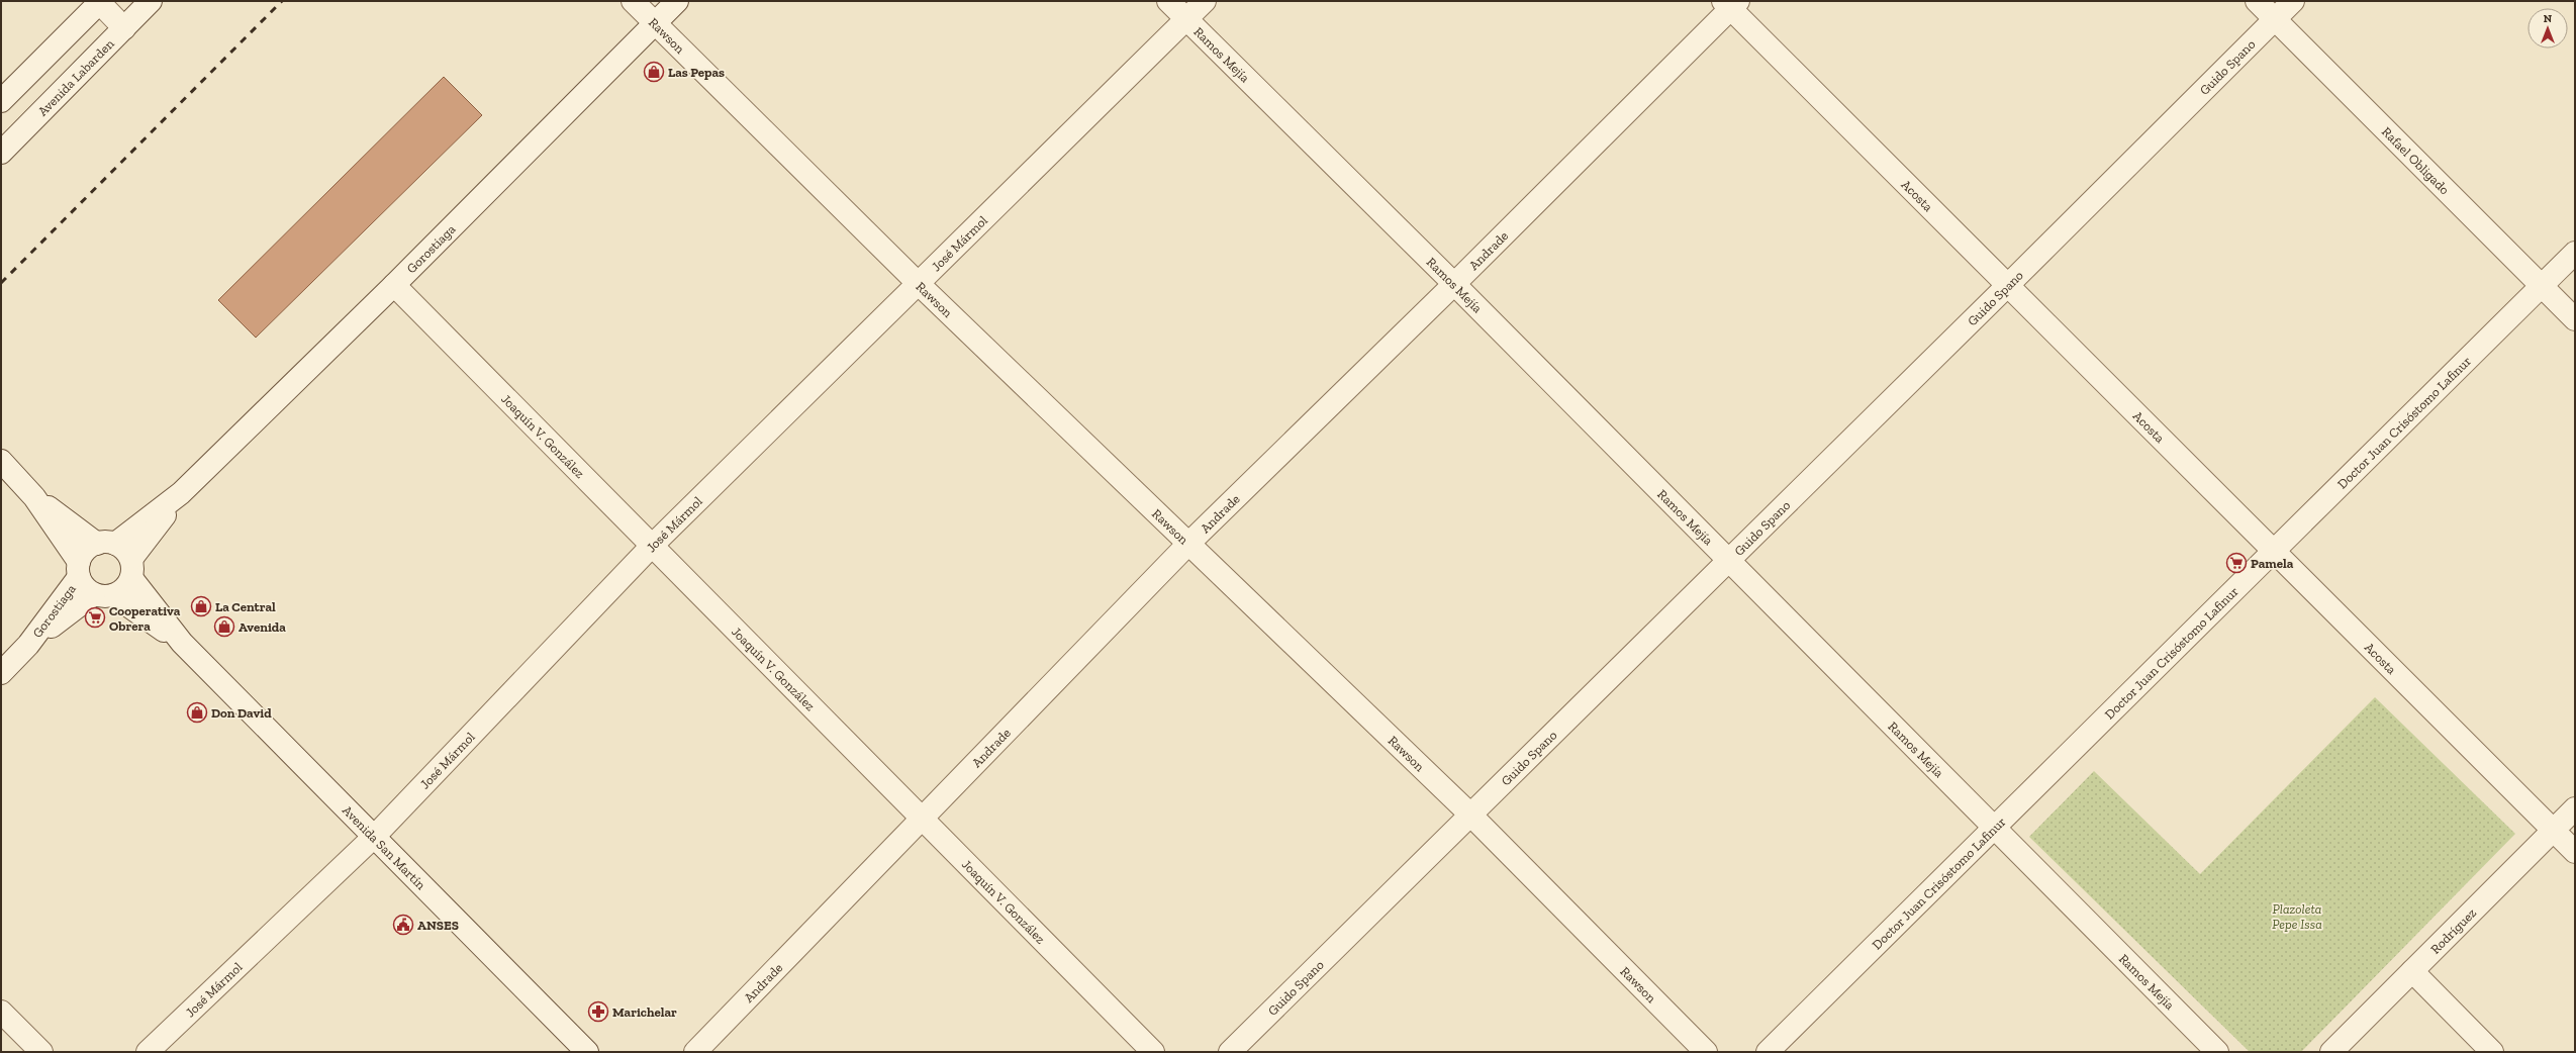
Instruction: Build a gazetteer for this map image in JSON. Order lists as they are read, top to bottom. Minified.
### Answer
{"streets":{"street":["Rawson","Ramos Mejía","Guido Spano","Avenida Labarden","Rafael Obligado","Acosta","José Mármol","Gorostiaga","Andrade","Doctor Juan Crisóstomo Lafinur","Joaquín V. González","Avenida San Martín","Rodríguez"]},"crossings":[["Rawson","Guido Spano"],["Rawson","José Mármol"],["Rawson","Gorostiaga"],["Rawson","Andrade"],["Ramos Mejía","Guido Spano"],["Ramos Mejía","José Mármol"],["Ramos Mejía","Andrade"],["Ramos Mejía","Doctor Juan Crisóstomo Lafinur"],["Guido Spano","Rafael Obligado"],["Guido Spano","Acosta"],["Rafael Obligado","Doctor Juan Crisóstomo Lafinur"],["Acosta","Andrade"],["Acosta","Doctor Juan Crisóstomo Lafinur"],["Acosta","Rodríguez"],["José Mármol","Joaquín V. González"],["José Mármol","Avenida San Martín"],["Gorostiaga","Joaquín V. González"],["Gorostiaga","Avenida San Martín"],["Andrade","Joaquín V. González"]],"parks":["Plazoleta Pepe Issa"],"places":{"shop":["Las Pepas","La Central","Avenida","Don David"],"supermarket":["Pamela","Cooperativa Obrera"],"public building":["ANSES"],"pharmacy":["Marichelar"]},"north":"top"}
